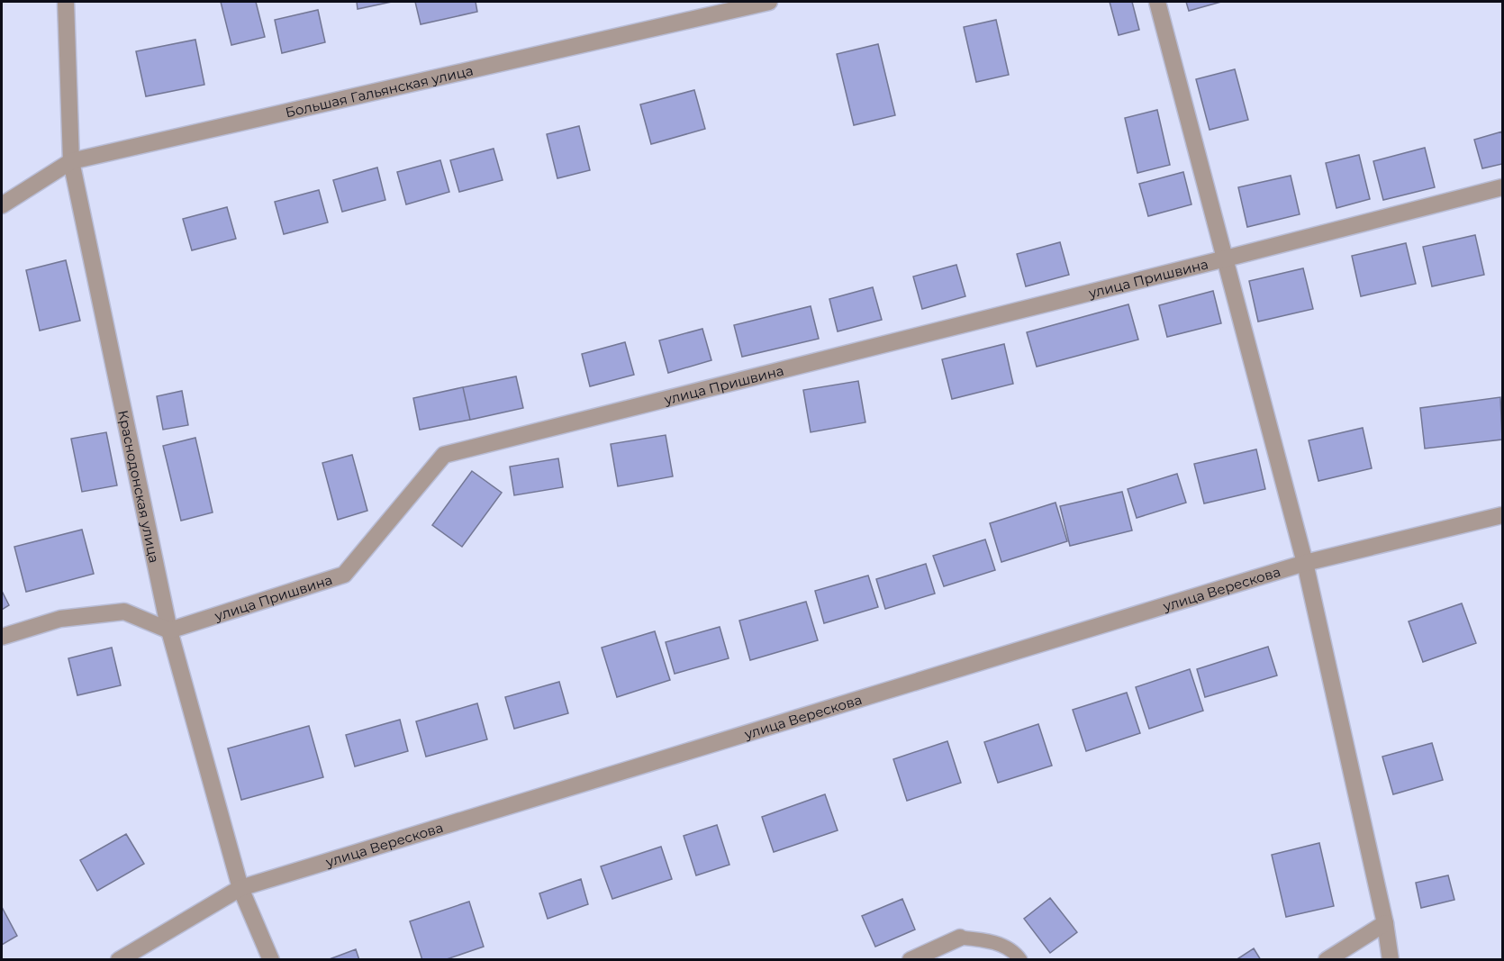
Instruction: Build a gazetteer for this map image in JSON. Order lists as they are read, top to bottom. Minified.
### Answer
{"streets":{"street":["Большая Гальянская улица","улица Пришвина","Краснодонская улица","улица Верескова"]},"crossings":[["Большая Гальянская улица","Краснодонская улица"],["улица Пришвина","Краснодонская улица"],["Краснодонская улица","улица Верескова"]]}
